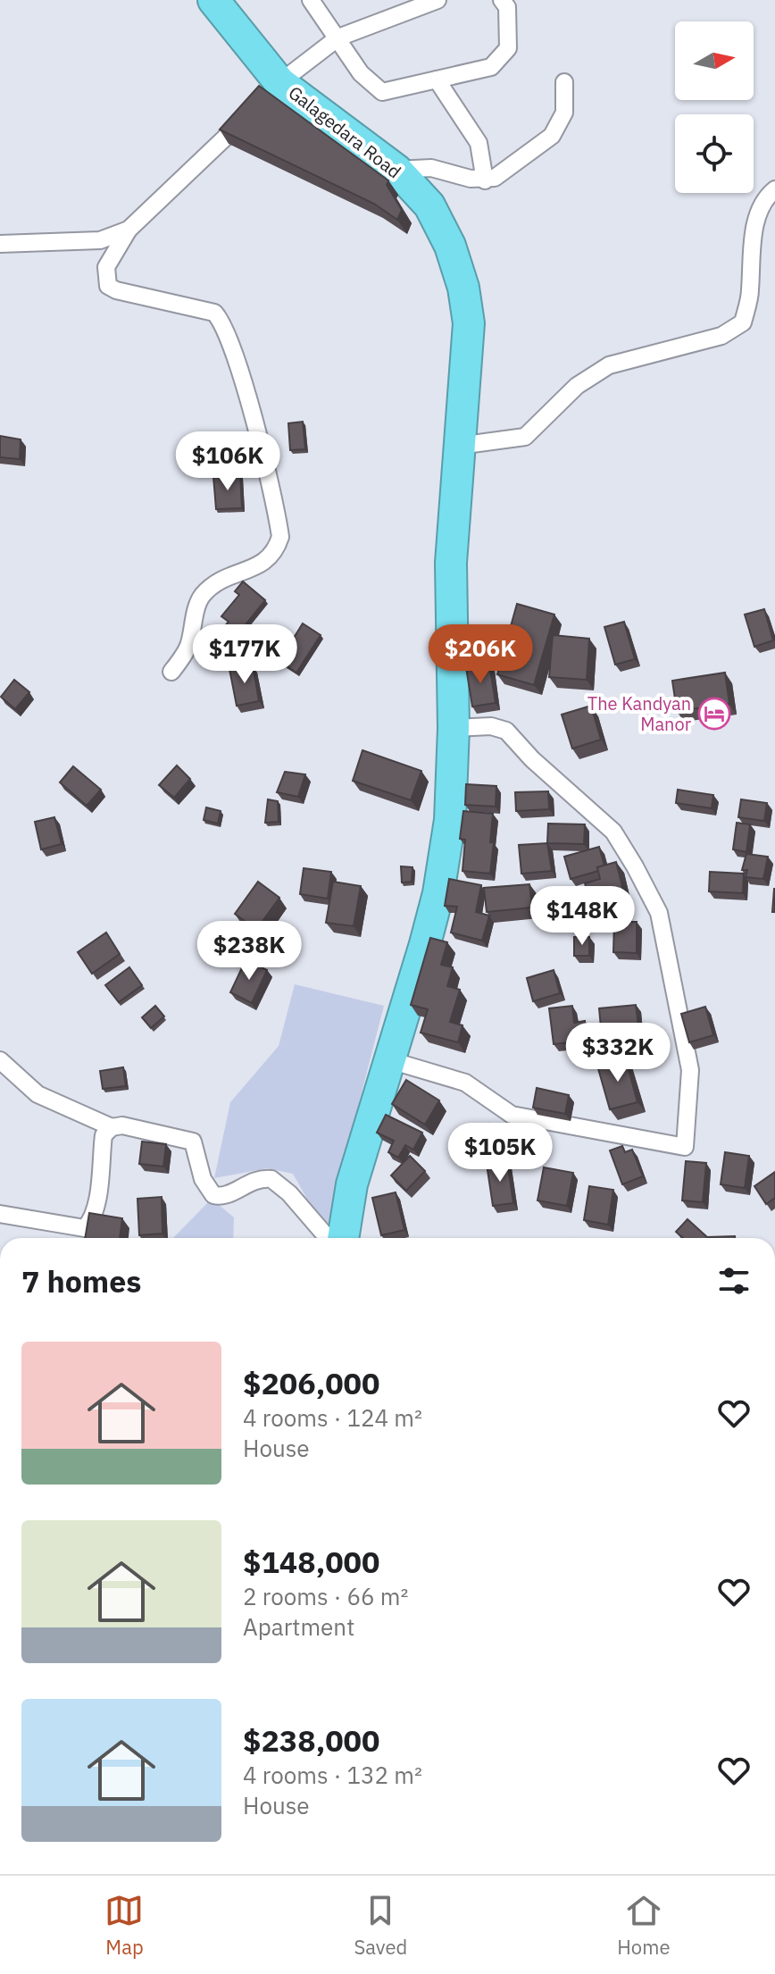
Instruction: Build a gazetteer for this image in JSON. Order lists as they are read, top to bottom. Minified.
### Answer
{"streets":{"highway":["Galagedara Road"]},"places":{"hotel":["The Kandyan Manor"]},"north":"right","page":{"price":["$106K","$177K","$206K","$148K","$238K","$332K","$105K"],"heading":"7 homes","list":[{"name":"$206,000","note":"4 rooms · 124 m² · House"},{"name":"$148,000","note":"2 rooms · 66 m² · Apartment"},{"name":"$238,000","note":"4 rooms · 132 m² · House"}],"tabs":["Map","Saved","Home"]}}
